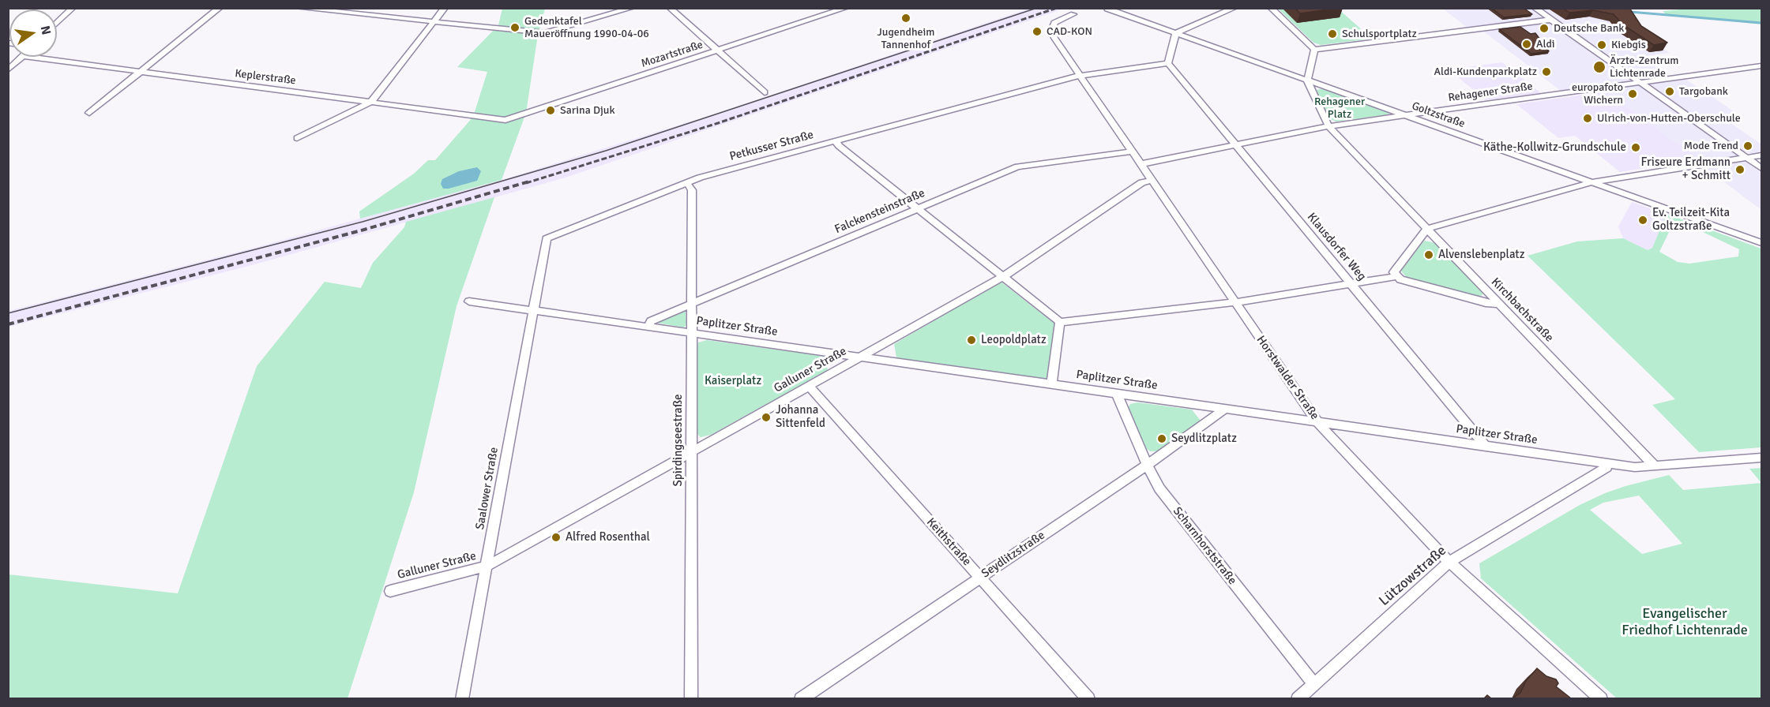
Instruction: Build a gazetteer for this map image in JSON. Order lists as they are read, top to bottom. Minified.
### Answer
{"streets":{"street":["Mozartstraße","Keplerstraße","Rehagener Straße","Goltzstraße","Petkusser Straße","Falckensteinstraße","Klausdorfer Weg","Kirchbachstraße","Paplitzer Straße","Galluner Straße","Horstwalder Straße","Spirdingseestraße","Saalower Straße","Keithstraße","Scharnhorststraße","Seydlitzstraße","Lützowstraße"]},"crossings":[["Mozartstraße","Keplerstraße"],["Rehagener Straße","Goltzstraße"],["Rehagener Straße","Klausdorfer Weg"],["Rehagener Straße","Kirchbachstraße"],["Rehagener Straße","Horstwalder Straße"],["Goltzstraße","Kirchbachstraße"],["Petkusser Straße","Klausdorfer Weg"],["Petkusser Straße","Paplitzer Straße"],["Petkusser Straße","Horstwalder Straße"],["Petkusser Straße","Spirdingseestraße"],["Petkusser Straße","Saalower Straße"],["Falckensteinstraße","Paplitzer Straße"],["Falckensteinstraße","Horstwalder Straße"],["Falckensteinstraße","Spirdingseestraße"],["Klausdorfer Weg","Paplitzer Straße"],["Kirchbachstraße","Paplitzer Straße"],["Paplitzer Straße","Galluner Straße"],["Paplitzer Straße","Horstwalder Straße"],["Paplitzer Straße","Spirdingseestraße"],["Paplitzer Straße","Saalower Straße"],["Paplitzer Straße","Scharnhorststraße"],["Paplitzer Straße","Seydlitzstraße"],["Paplitzer Straße","Lützowstraße"],["Galluner Straße","Horstwalder Straße"],["Galluner Straße","Spirdingseestraße"],["Galluner Straße","Saalower Straße"],["Galluner Straße","Keithstraße"],["Horstwalder Straße","Lützowstraße"],["Keithstraße","Seydlitzstraße"],["Scharnhorststraße","Seydlitzstraße"],["Scharnhorststraße","Lützowstraße"]],"parks":["Rehagener Platz","Kaiserplatz","Evangelischer Friedhof Lichtenrade"],"places":["Jugendheim Tannenhof","Gedenktafel Maueröffnung 1990-04-06","Deutsche Bank","CAD-KON","Schulsportplatz","Aldi","Kiebgis","Ärzte-Zentrum Lichtenrade","Aldi-Kundenparkplatz","Targobank","europafoto Wichern","Sarina Djuk","Ulrich-von-Hutten-Oberschule","Mode Trend","Käthe-Kollwitz-Grundschule","Friseure Erdmann + Schmitt","Ev. Teilzeit-Kita Goltzstraße","Alvenslebenplatz","Leopoldplatz","Johanna Sittenfeld","Seydlitzplatz","Alfred Rosenthal"],"north":"right"}
